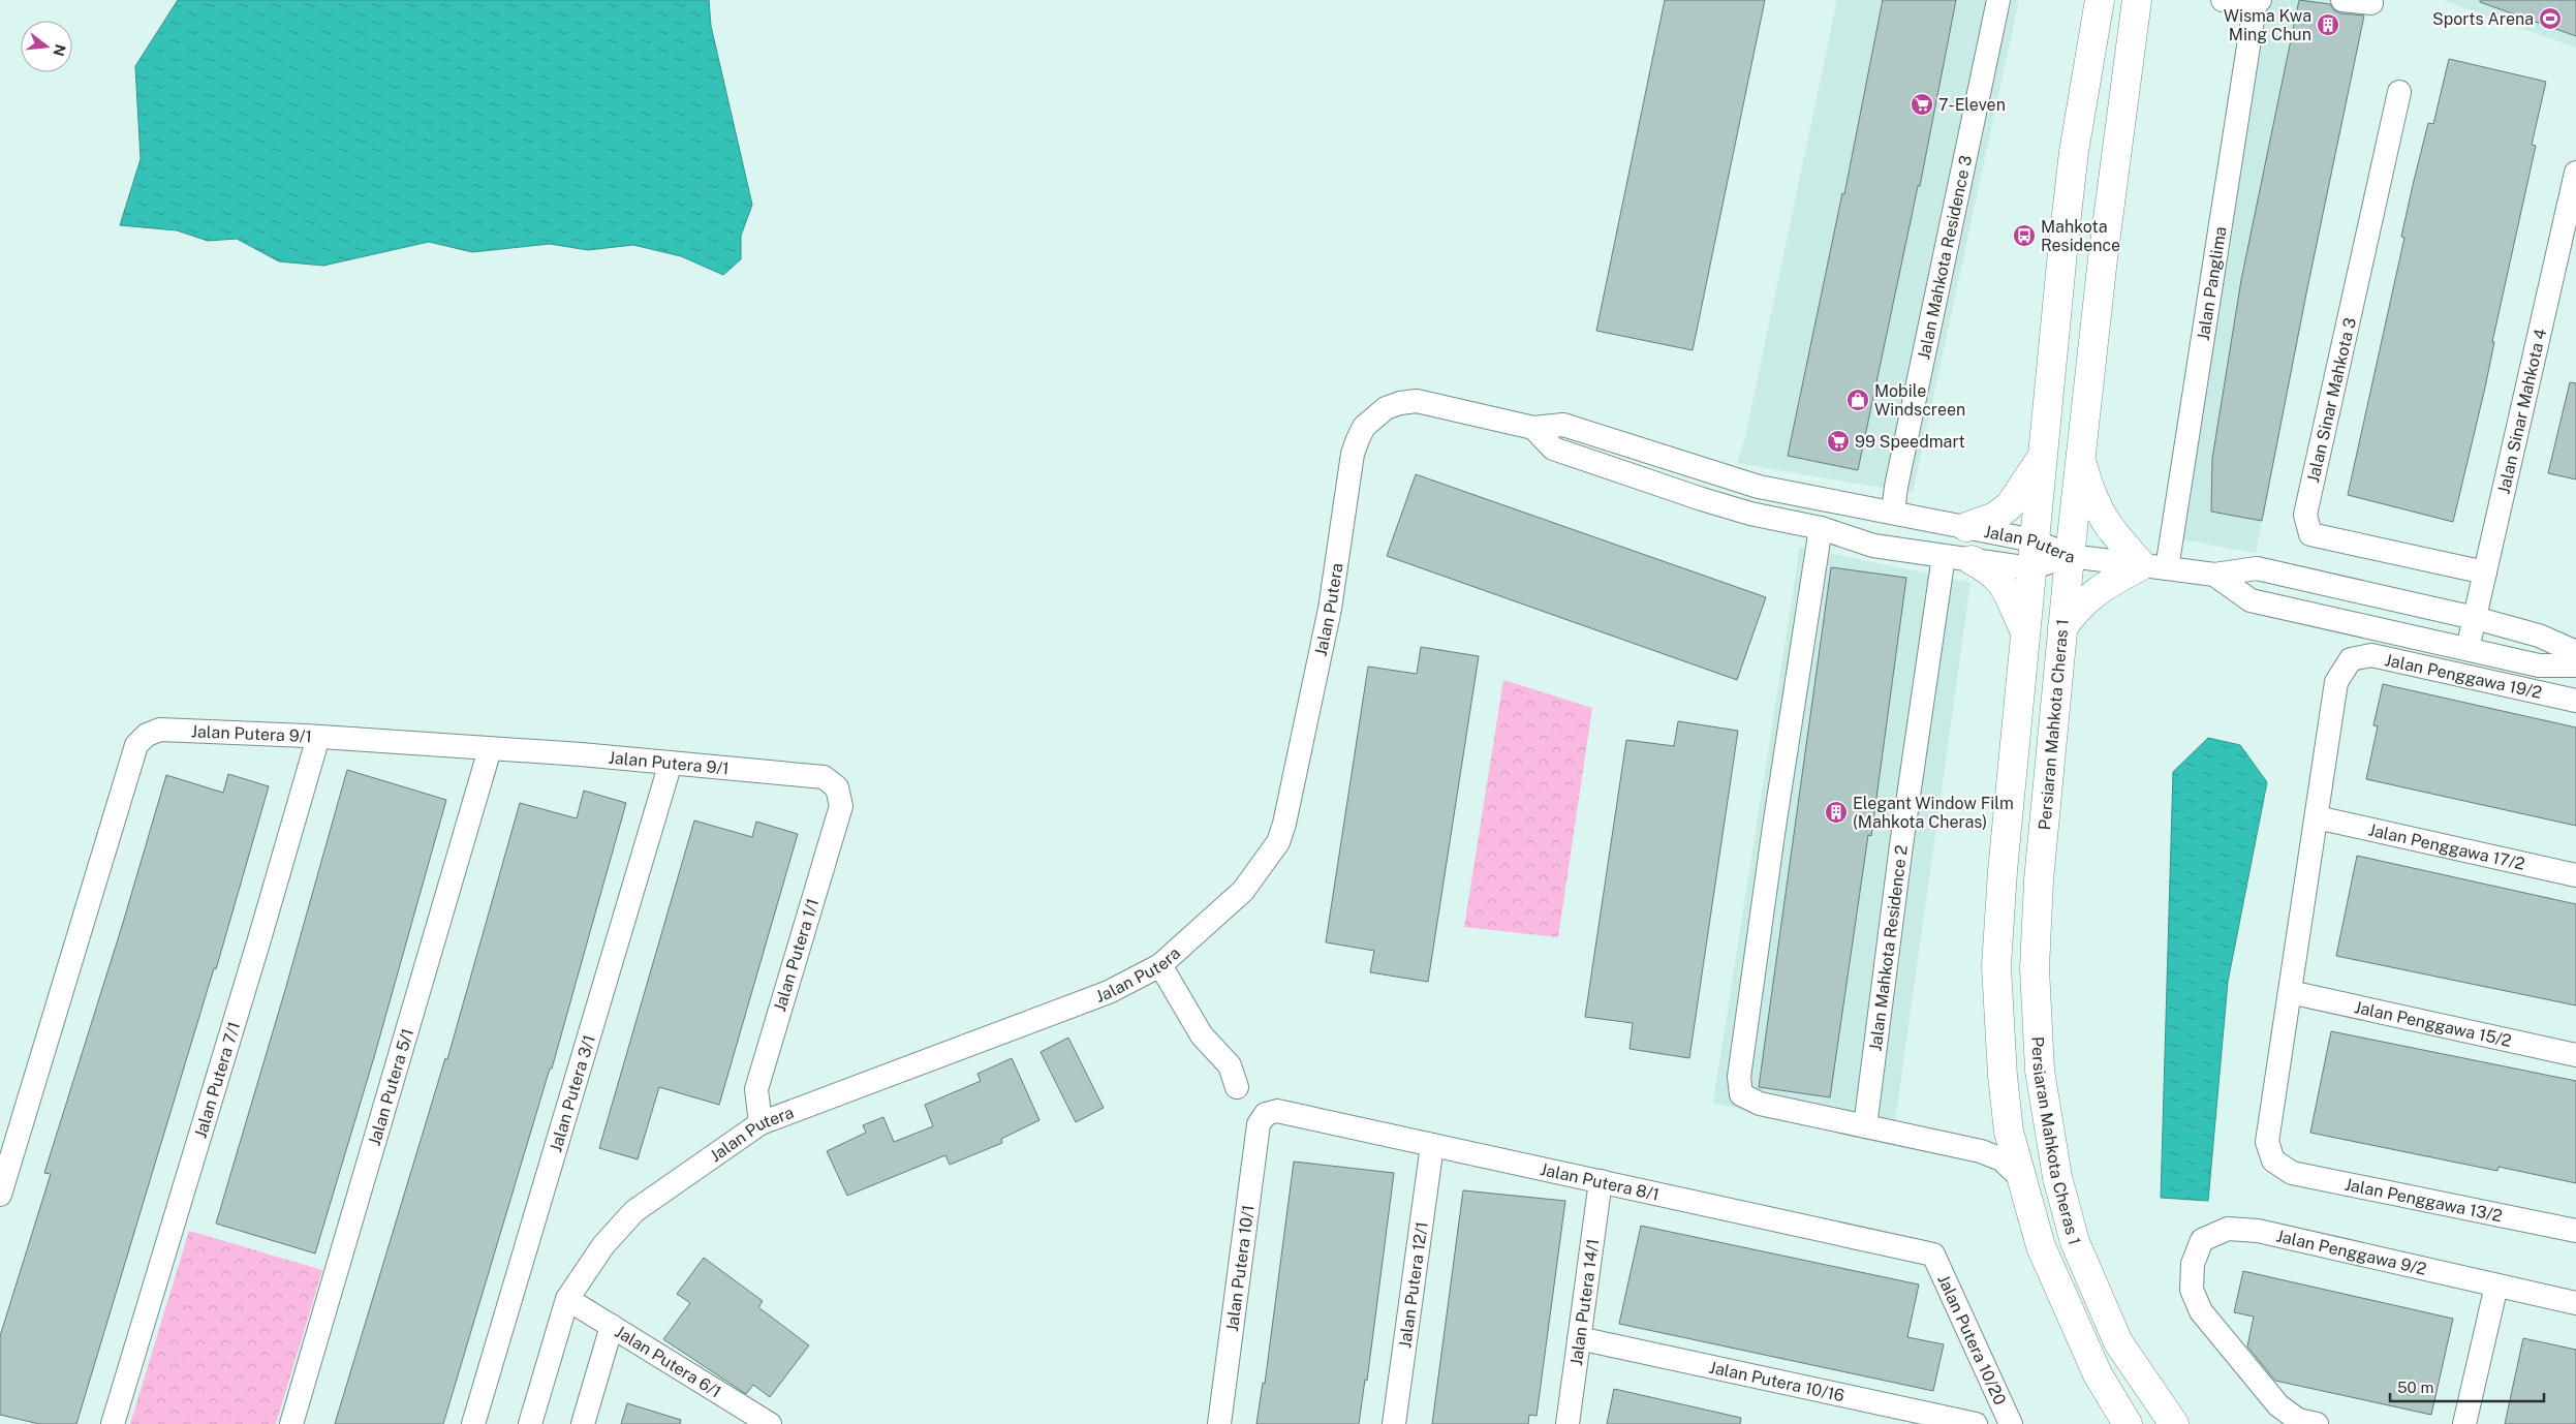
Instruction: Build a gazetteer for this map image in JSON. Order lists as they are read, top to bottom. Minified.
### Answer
{"streets":{"main road":["Persiaran Mahkota Cheras 1"],"street":["Jalan Mahkota Residence 3","Jalan Panglima","Jalan Sinar Mahkota 3","Jalan Sinar Mahkota 4","Jalan Putera","Jalan Penggawa 19/2","Jalan Putera 9/1","Jalan Penggawa 17/2","Jalan Mahkota Residence 2","Jalan Putera 1/1","Jalan Penggawa 15/2","Jalan Putera 7/1","Jalan Putera 5/1","Jalan Putera 3/1","Jalan Putera 8/1","Jalan Penggawa 13/2","Jalan Penggawa 9/2","Jalan Putera 10/1","Jalan Putera 12/1","Jalan Putera 14/1","Jalan Putera 10/20","Jalan Putera 6/1","Jalan Putera 10/16"]},"crossings":[["Jalan Mahkota Residence 3","Jalan Putera"],["Jalan Sinar Mahkota 3","Jalan Sinar Mahkota 4"],["Jalan Putera","Persiaran Mahkota Cheras 1"],["Jalan Putera","Jalan Mahkota Residence 2"],["Jalan Putera","Jalan Putera 1/1"],["Jalan Putera","Jalan Putera 6/1"],["Jalan Penggawa 19/2","Jalan Penggawa 17/2"],["Jalan Putera 9/1","Jalan Putera 1/1"],["Jalan Putera 9/1","Jalan Putera 7/1"],["Jalan Putera 9/1","Jalan Putera 5/1"],["Jalan Putera 9/1","Jalan Putera 3/1"],["Jalan Penggawa 15/2","Jalan Penggawa 13/2"],["Jalan Putera 8/1","Jalan Putera 10/1"],["Jalan Putera 8/1","Jalan Putera 12/1"],["Jalan Putera 8/1","Jalan Putera 14/1"],["Jalan Putera 8/1","Jalan Putera 10/20"],["Jalan Putera 14/1","Jalan Putera 10/16"]],"places":{"sports":["Sports Arena"],"building":["Wisma Kwa Ming Chun","Elegant Window Film (Mahkota Cheras)"],"supermarket":["7-Eleven","99 Speedmart"],"bus stop":["Mahkota Residence"],"shop":["Mobile Windscreen"]},"scale_bar":"50 m","north":"right"}
